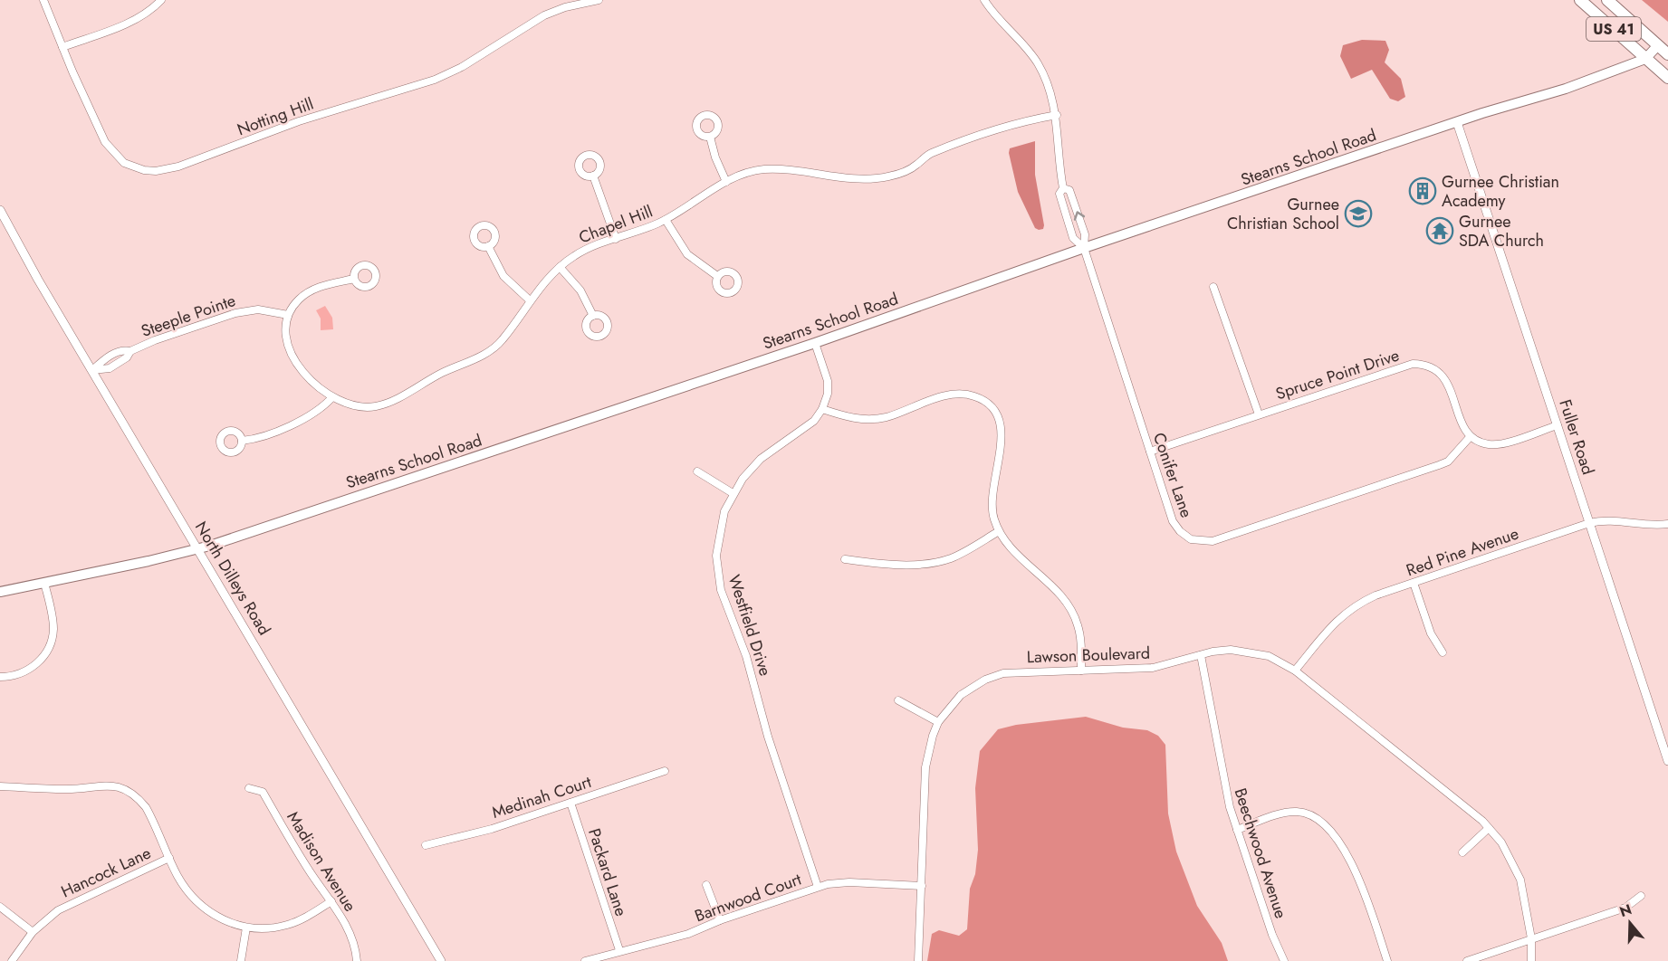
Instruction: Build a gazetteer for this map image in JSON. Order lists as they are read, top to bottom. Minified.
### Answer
{"streets":{"highway":["US 41"],"main road":["Stearns School Road"],"street":["Notting Hill","Chapel Hill","Steeple Pointe","Spruce Point Drive","Fuller Road","Conifer Lane","Red Pine Avenue","North Dilleys Road","Westfield Drive","Lawson Boulevard","Medinah Court","Beechwood Avenue","Madison Avenue","Hancock Lane","Packard Lane","Barnwood Court"]},"crossings":[["US 41","Stearns School Road"],["Stearns School Road","Fuller Road"],["Stearns School Road","Conifer Lane"],["Stearns School Road","North Dilleys Road"],["Chapel Hill","Steeple Pointe"],["Steeple Pointe","North Dilleys Road"],["Spruce Point Drive","Conifer Lane"],["Fuller Road","Red Pine Avenue"],["Red Pine Avenue","Lawson Boulevard"],["Westfield Drive","Barnwood Court"],["Lawson Boulevard","Beechwood Avenue"],["Lawson Boulevard","Barnwood Court"],["Medinah Court","Packard Lane"],["Packard Lane","Barnwood Court"]],"places":{"building":["Gurnee Christian Academy"],"school or university":["Gurnee Christian School"],"temple":["Gurnee SDA Church"]},"north":"top"}
